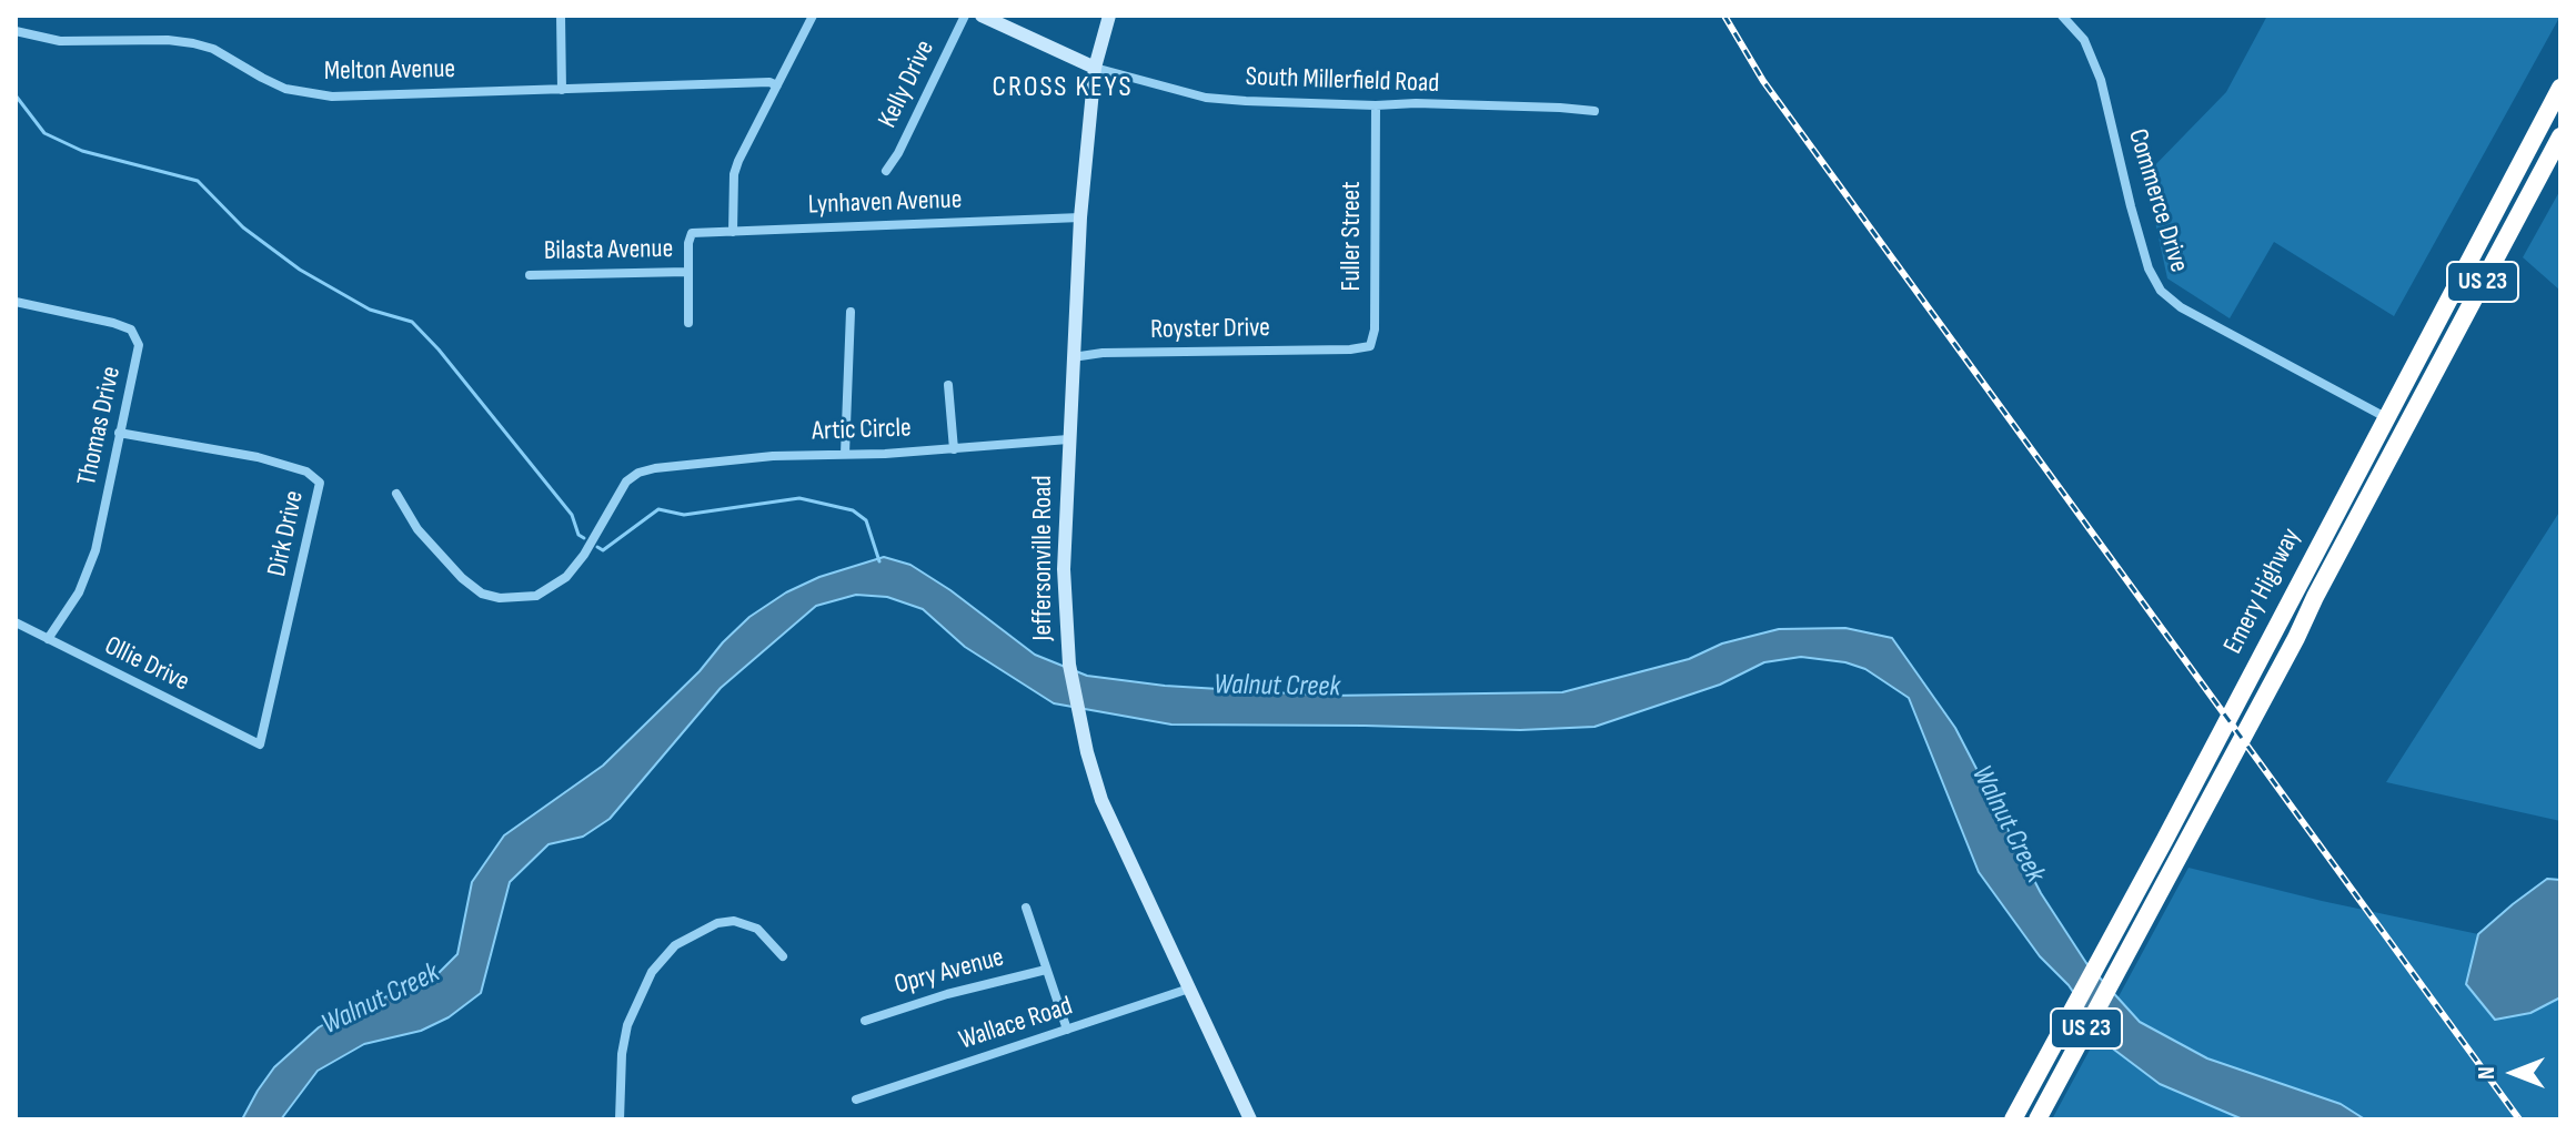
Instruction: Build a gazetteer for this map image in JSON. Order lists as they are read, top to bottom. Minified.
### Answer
{"streets":{"highway":["US 23","Emery Highway"],"street":["Melton Avenue","South Millerfield Road","Kelly Drive","Commerce Drive","Lynhaven Avenue","Fuller Street","Bilasta Avenue","Royster Drive","Thomas Drive","Artic Circle","Dirk Drive","Jeffersonville Road","Ollie Drive","Opry Avenue","Wallace Road"]},"crossings":[["South Millerfield Road","Fuller Street"],["South Millerfield Road","Jeffersonville Road"],["Commerce Drive","Emery Highway"],["Lynhaven Avenue","Bilasta Avenue"],["Lynhaven Avenue","Jeffersonville Road"],["Fuller Street","Royster Drive"],["Royster Drive","Jeffersonville Road"],["Thomas Drive","Dirk Drive"],["Thomas Drive","Ollie Drive"],["Artic Circle","Jeffersonville Road"],["Dirk Drive","Ollie Drive"],["Jeffersonville Road","Wallace Road"]],"districts":["CROSS KEYS"],"water":["Walnut Creek"],"north":"left"}
